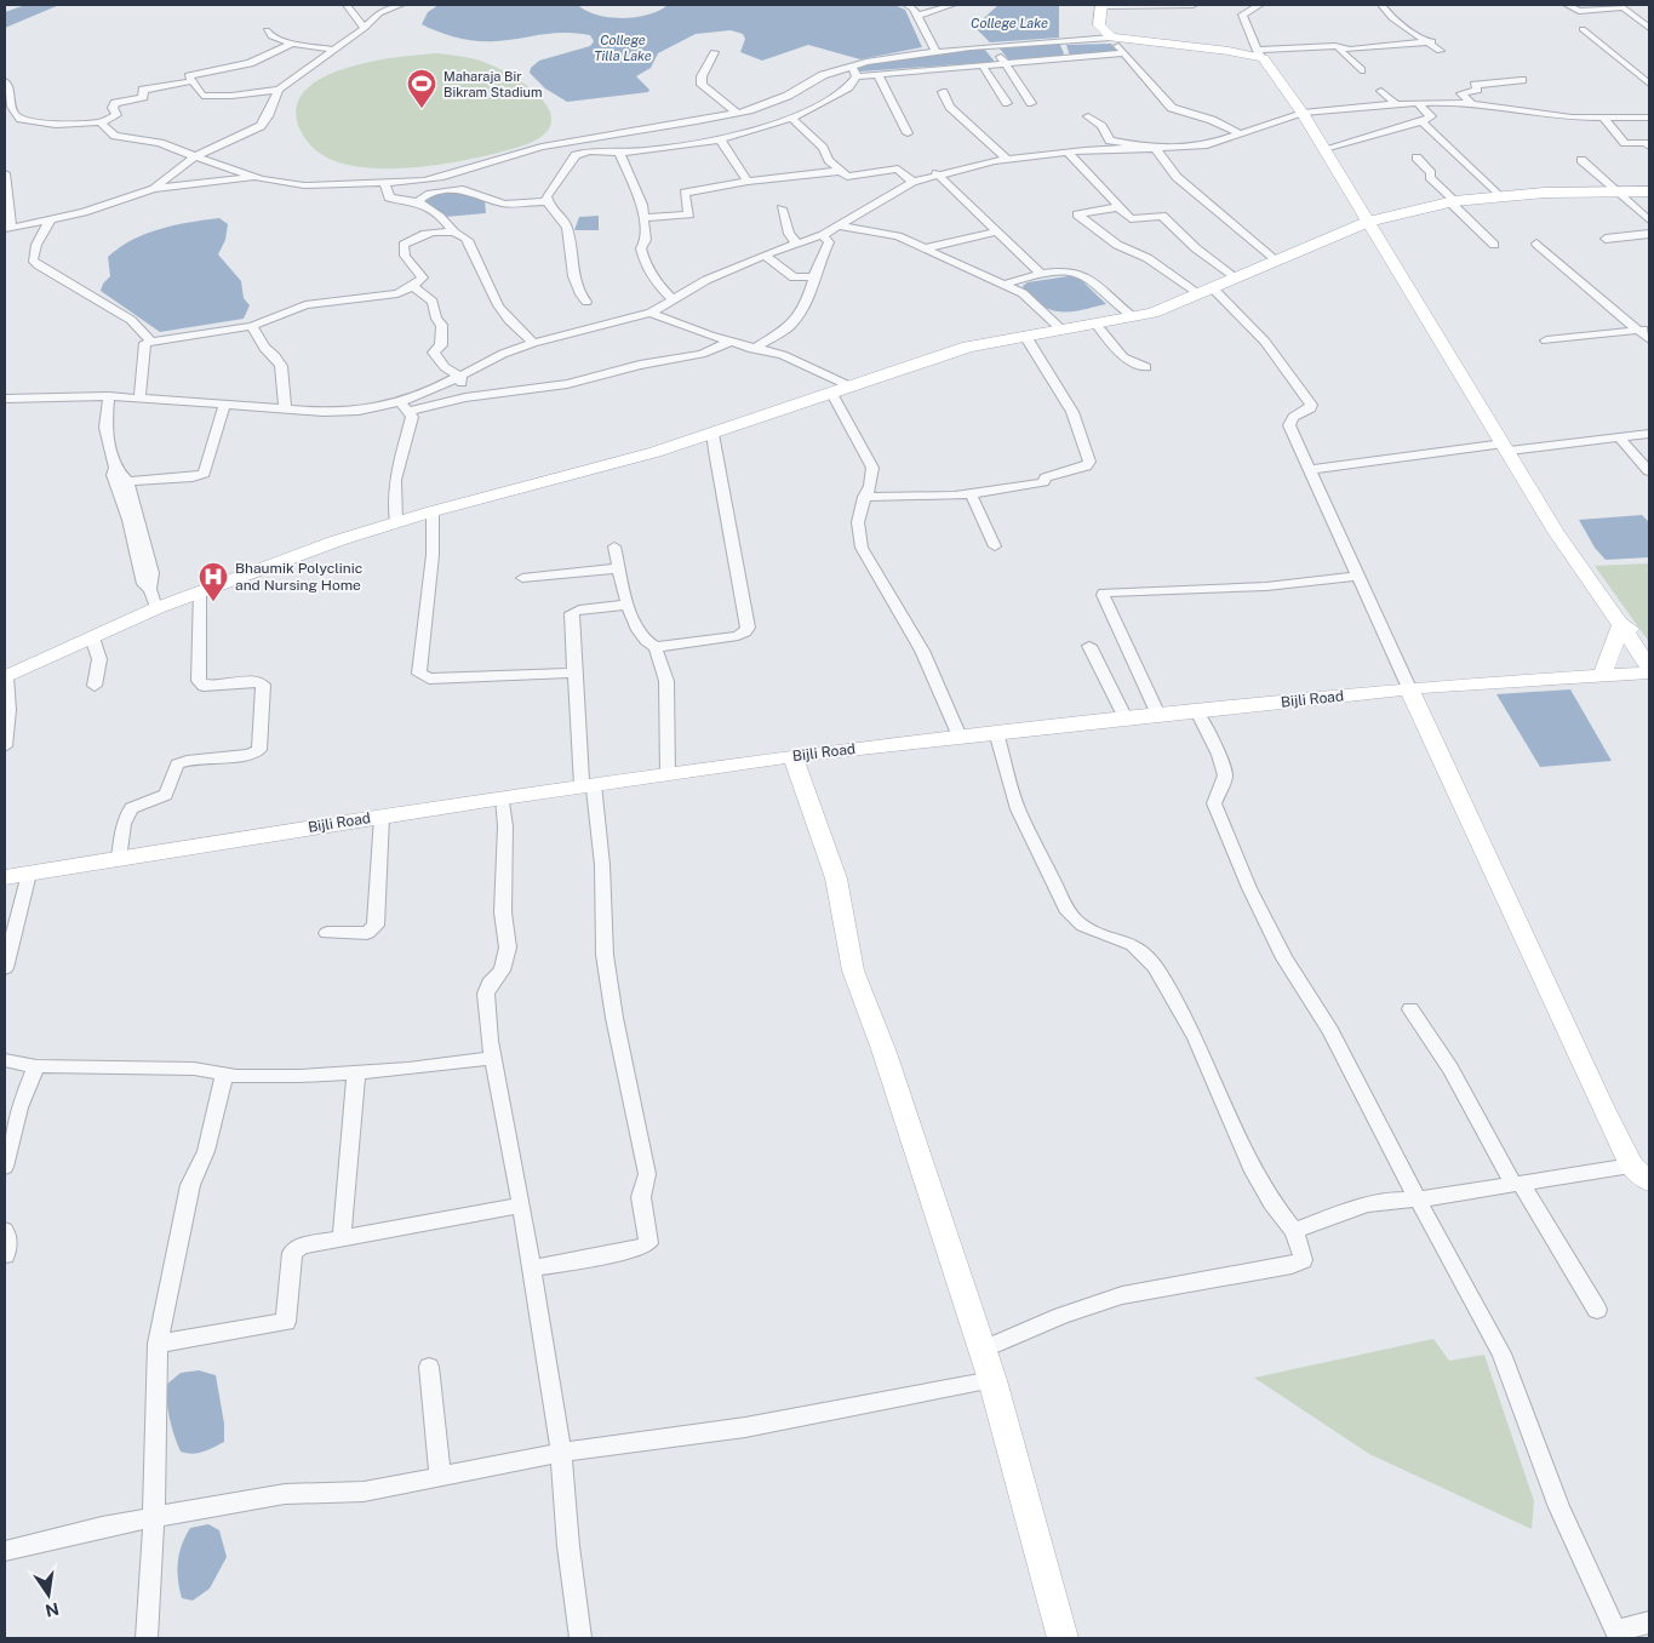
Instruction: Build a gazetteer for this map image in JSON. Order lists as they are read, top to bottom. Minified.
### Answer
{"streets":{"street":["Bijli Road"]},"water":["College Lake","College Tilla Lake"],"places":{"sports":["Maharaja Bir Bikram Stadium"],"hospital":["Bhaumik Polyclinic and Nursing Home"]},"north":"bottom"}
